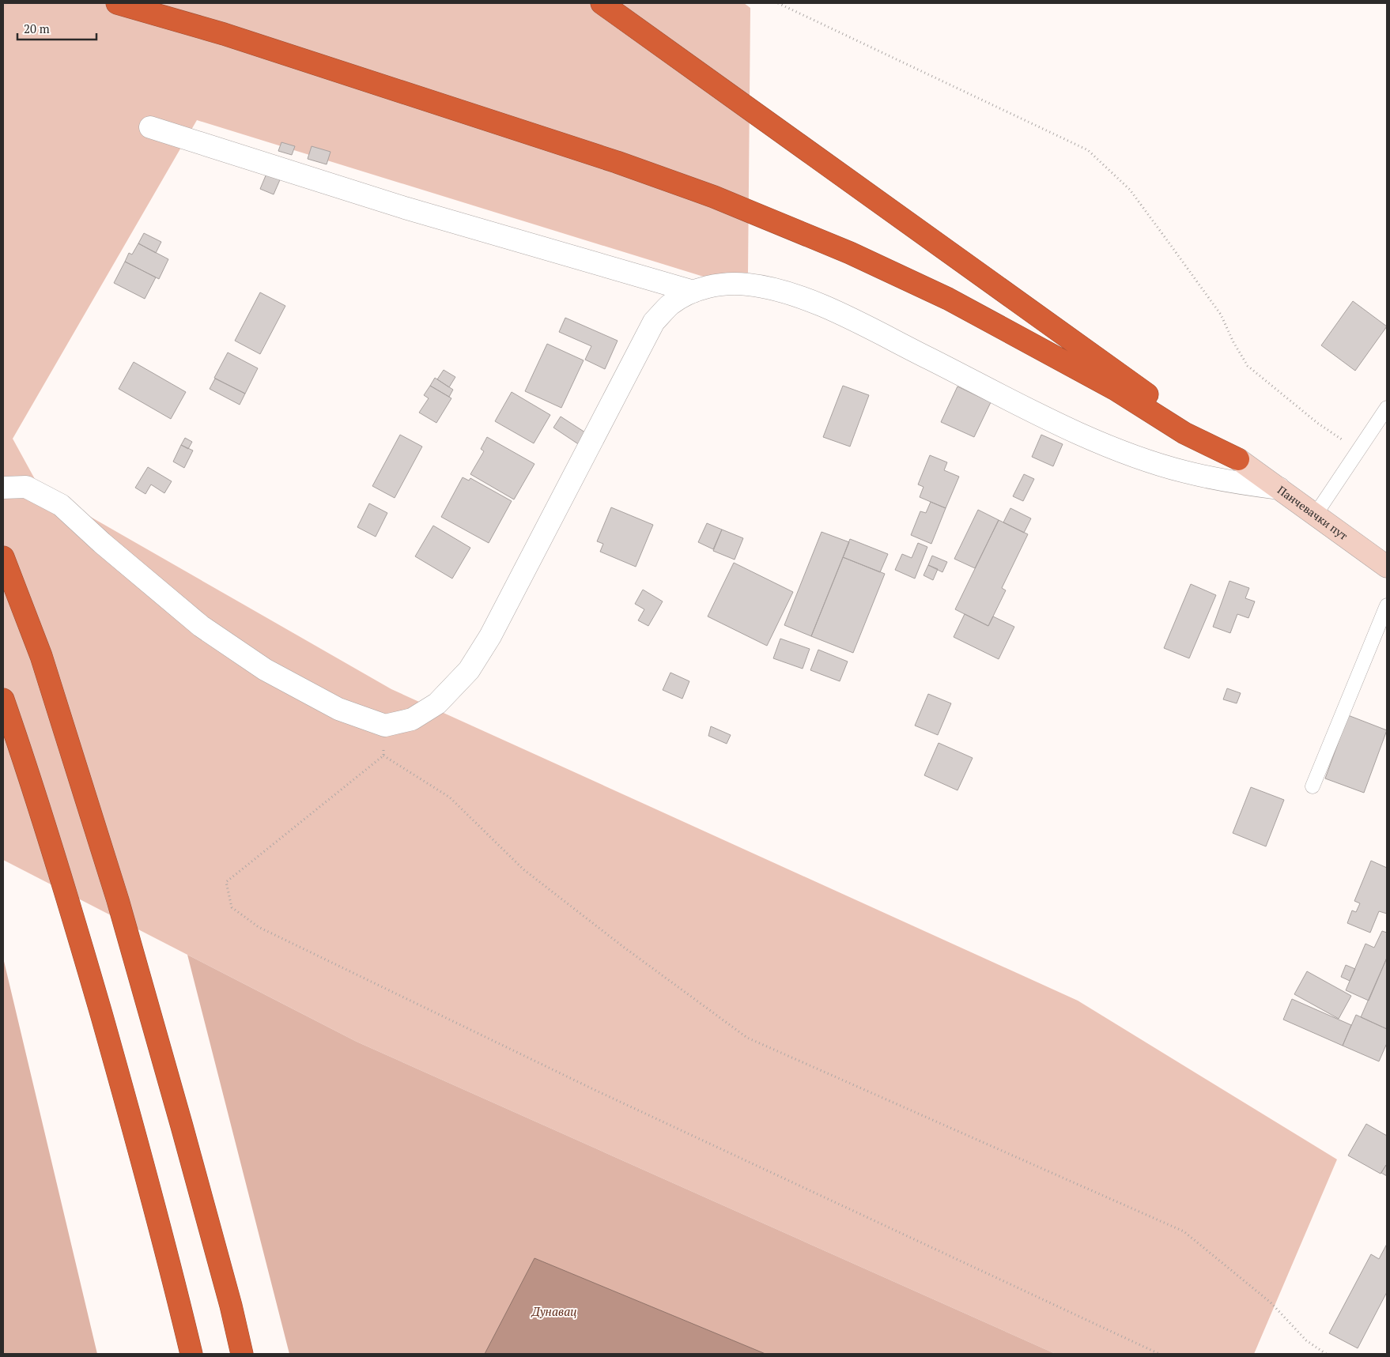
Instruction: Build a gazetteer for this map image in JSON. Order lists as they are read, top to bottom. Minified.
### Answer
{"streets":{"main road":["Панчевачки пут"]},"water":["Дунавац"],"scale_bar":"20 m"}
